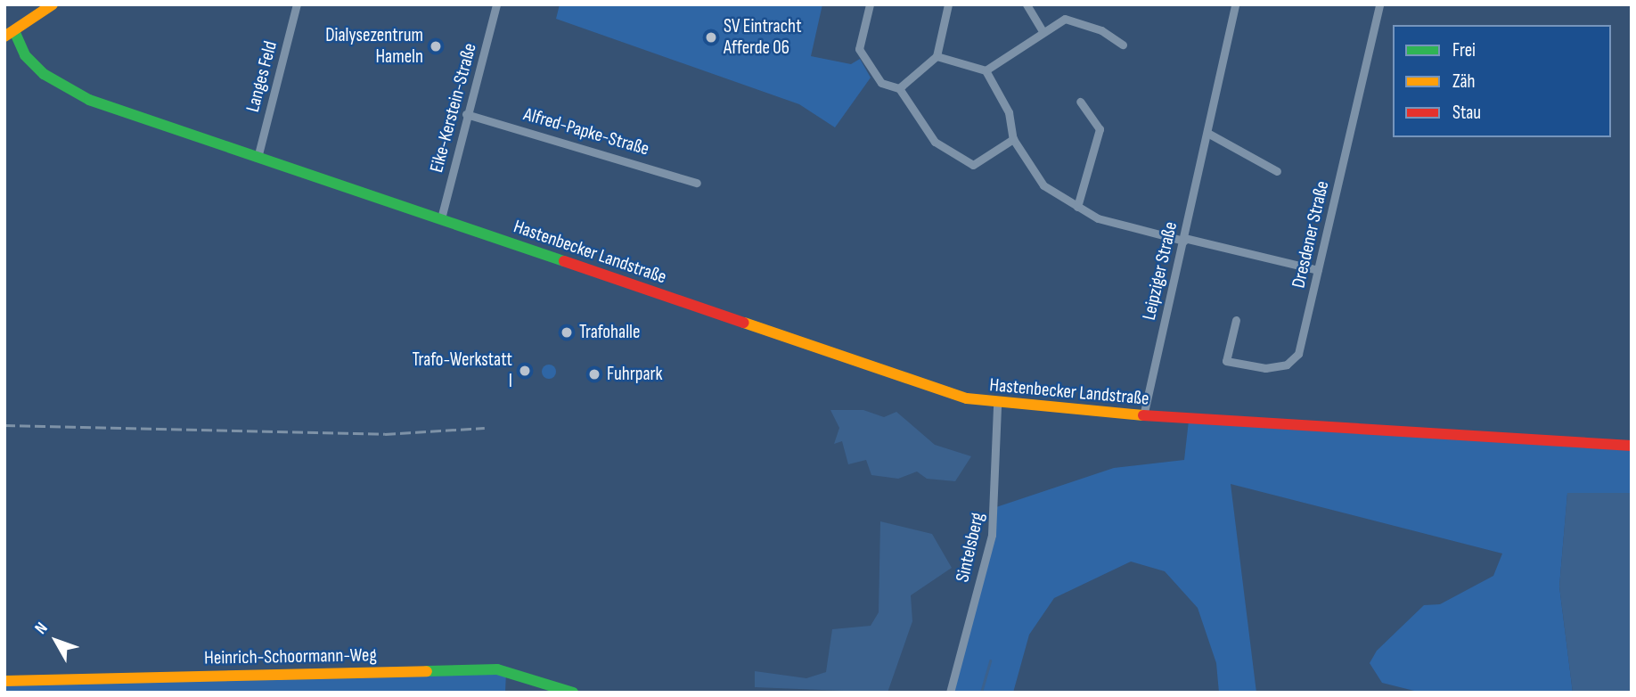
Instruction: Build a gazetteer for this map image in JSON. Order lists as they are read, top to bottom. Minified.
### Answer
{"streets":{"main road":["Hastenbecker Landstraße","Heinrich-Schoormann-Weg"],"street":["Langes Feld","Eike-Kerstein-Straße","Alfred-Papke-Straße","Dresdener Straße","Leipziger Straße","Sintelsberg"]},"crossings":[["Langes Feld","Hastenbecker Landstraße"],["Eike-Kerstein-Straße","Alfred-Papke-Straße"],["Eike-Kerstein-Straße","Hastenbecker Landstraße"],["Hastenbecker Landstraße","Leipziger Straße"],["Hastenbecker Landstraße","Sintelsberg"]],"places":["SV Eintracht Afferde 06","Dialysezentrum Hameln","Trafohalle","Trafo-Werkstatt I","Fuhrpark"],"legend":["Frei","Zäh","Stau"],"north":"top left"}
